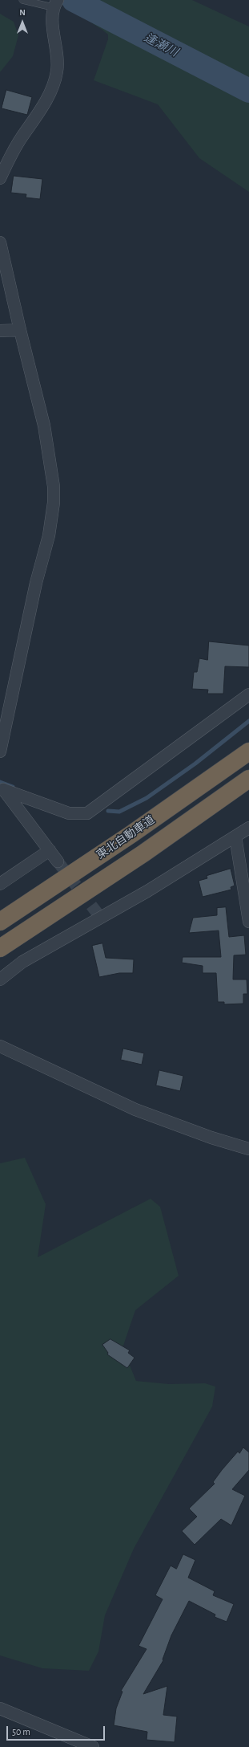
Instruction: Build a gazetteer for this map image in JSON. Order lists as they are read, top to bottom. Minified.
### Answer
{"streets":{"highway":["東北自動車道"]},"water":["逢瀬川"],"scale_bar":"50 m","north":"top"}
